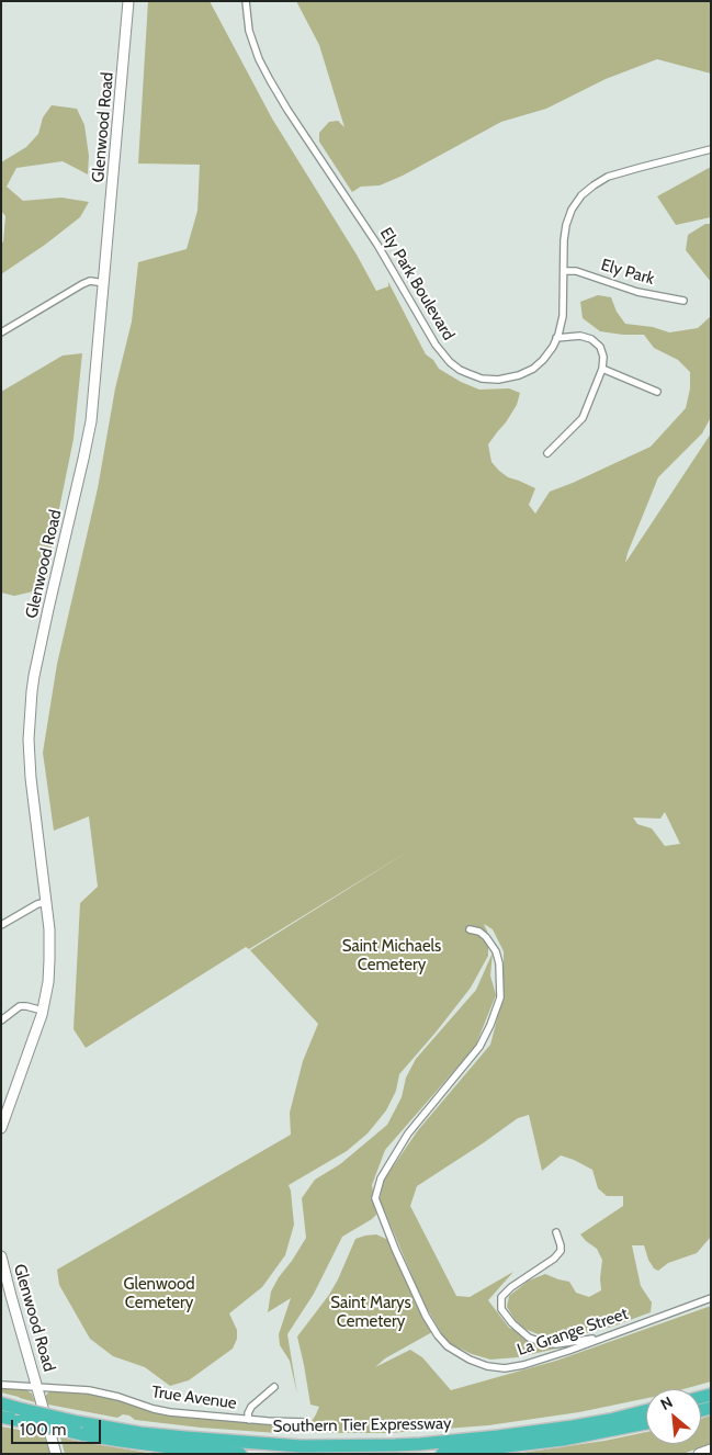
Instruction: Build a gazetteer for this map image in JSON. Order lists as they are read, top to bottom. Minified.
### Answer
{"streets":{"highway":["Southern Tier Expressway"],"street":["Glenwood Road","Ely Park","Ely Park Boulevard","La Grange Street","True Avenue"]},"crossings":[["Glenwood Road","True Avenue"],["Ely Park","Ely Park Boulevard"]],"parks":["Saint Michaels Cemetery","Glenwood Cemetery","Saint Marys Cemetery"],"scale_bar":"100 m","north":"top left"}
